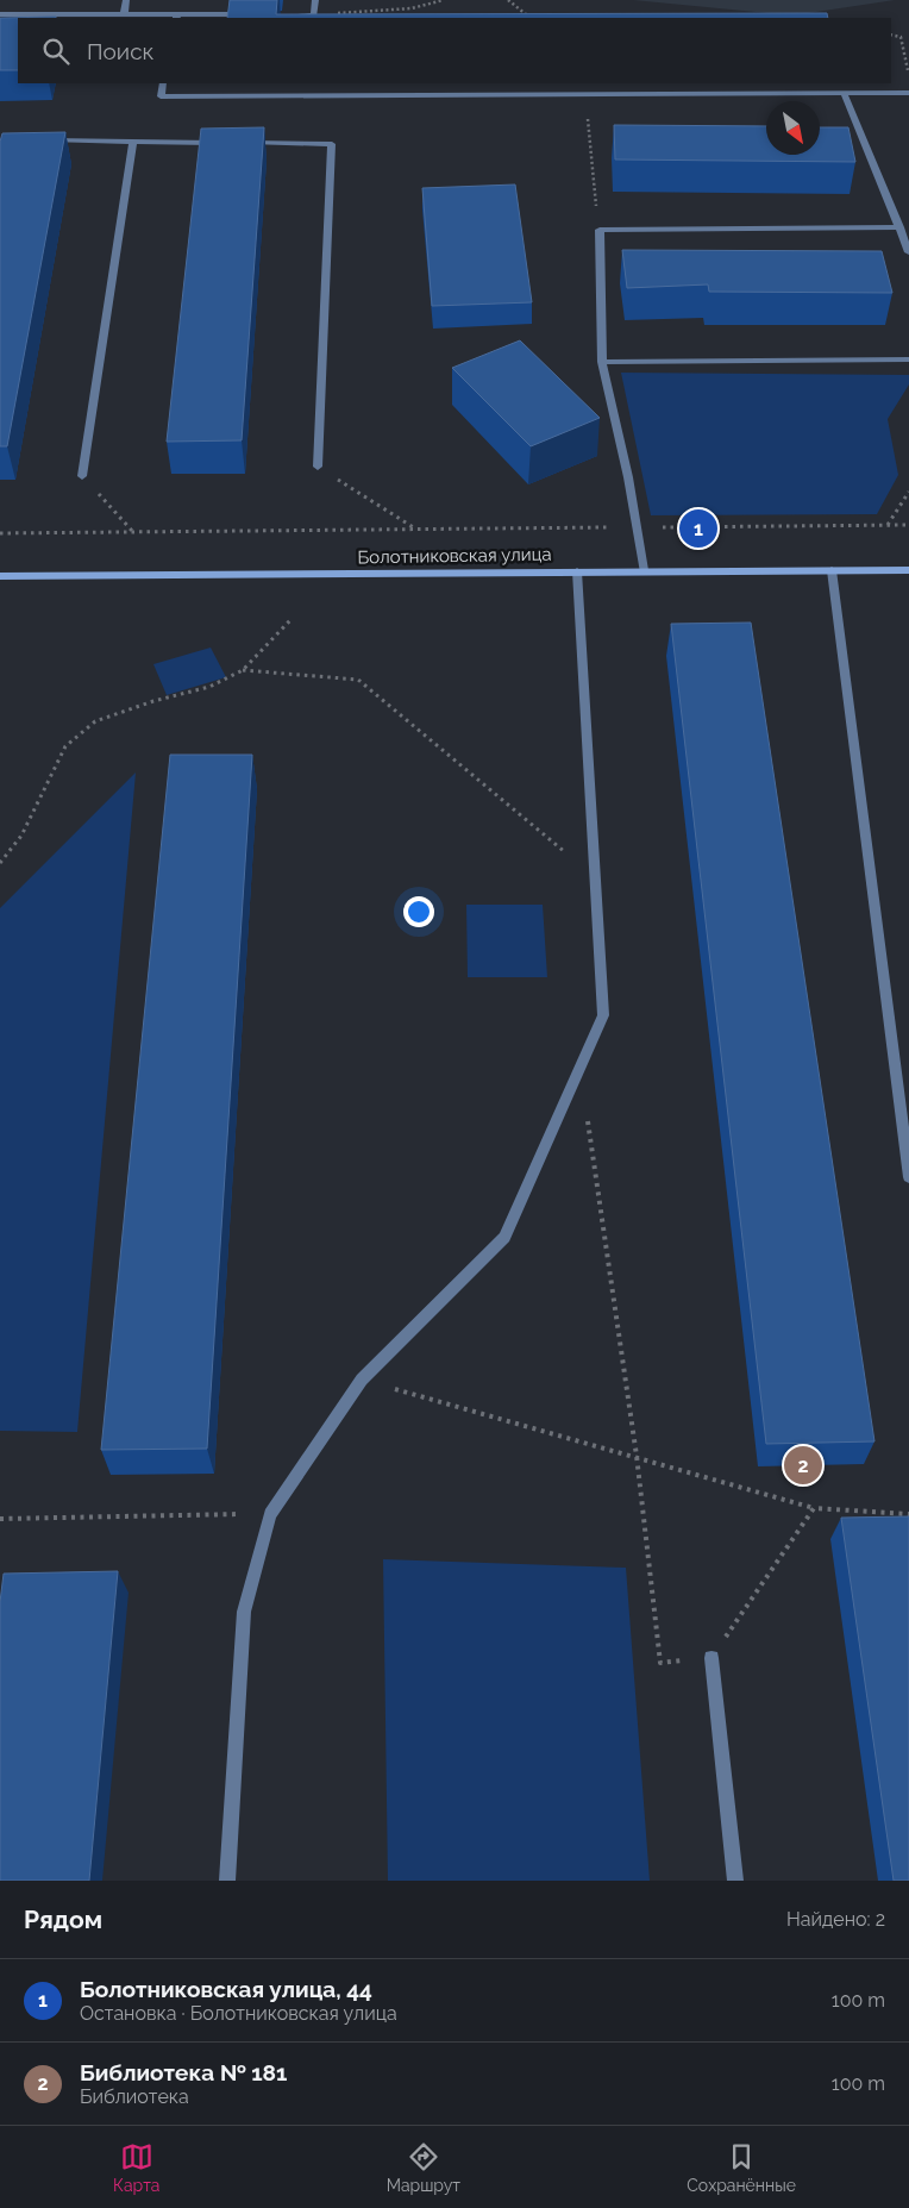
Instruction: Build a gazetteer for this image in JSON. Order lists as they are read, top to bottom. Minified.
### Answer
{"streets":{"street":["Болотниковская улица"]},"north":"bottom right","page":{"search":"Поиск","pins":["1","2"],"heading":["Рядом","Найдено: 2"],"list":[{"mark":"1","name":"Болотниковская улица, 44","note":"Остановка · Болотниковская улица","value":"100 m"},{"mark":"2","name":"Библиотека № 181","note":"Библиотека","value":"100 m"}],"nav":["Карта","Маршрут","Сохранённые"]}}
